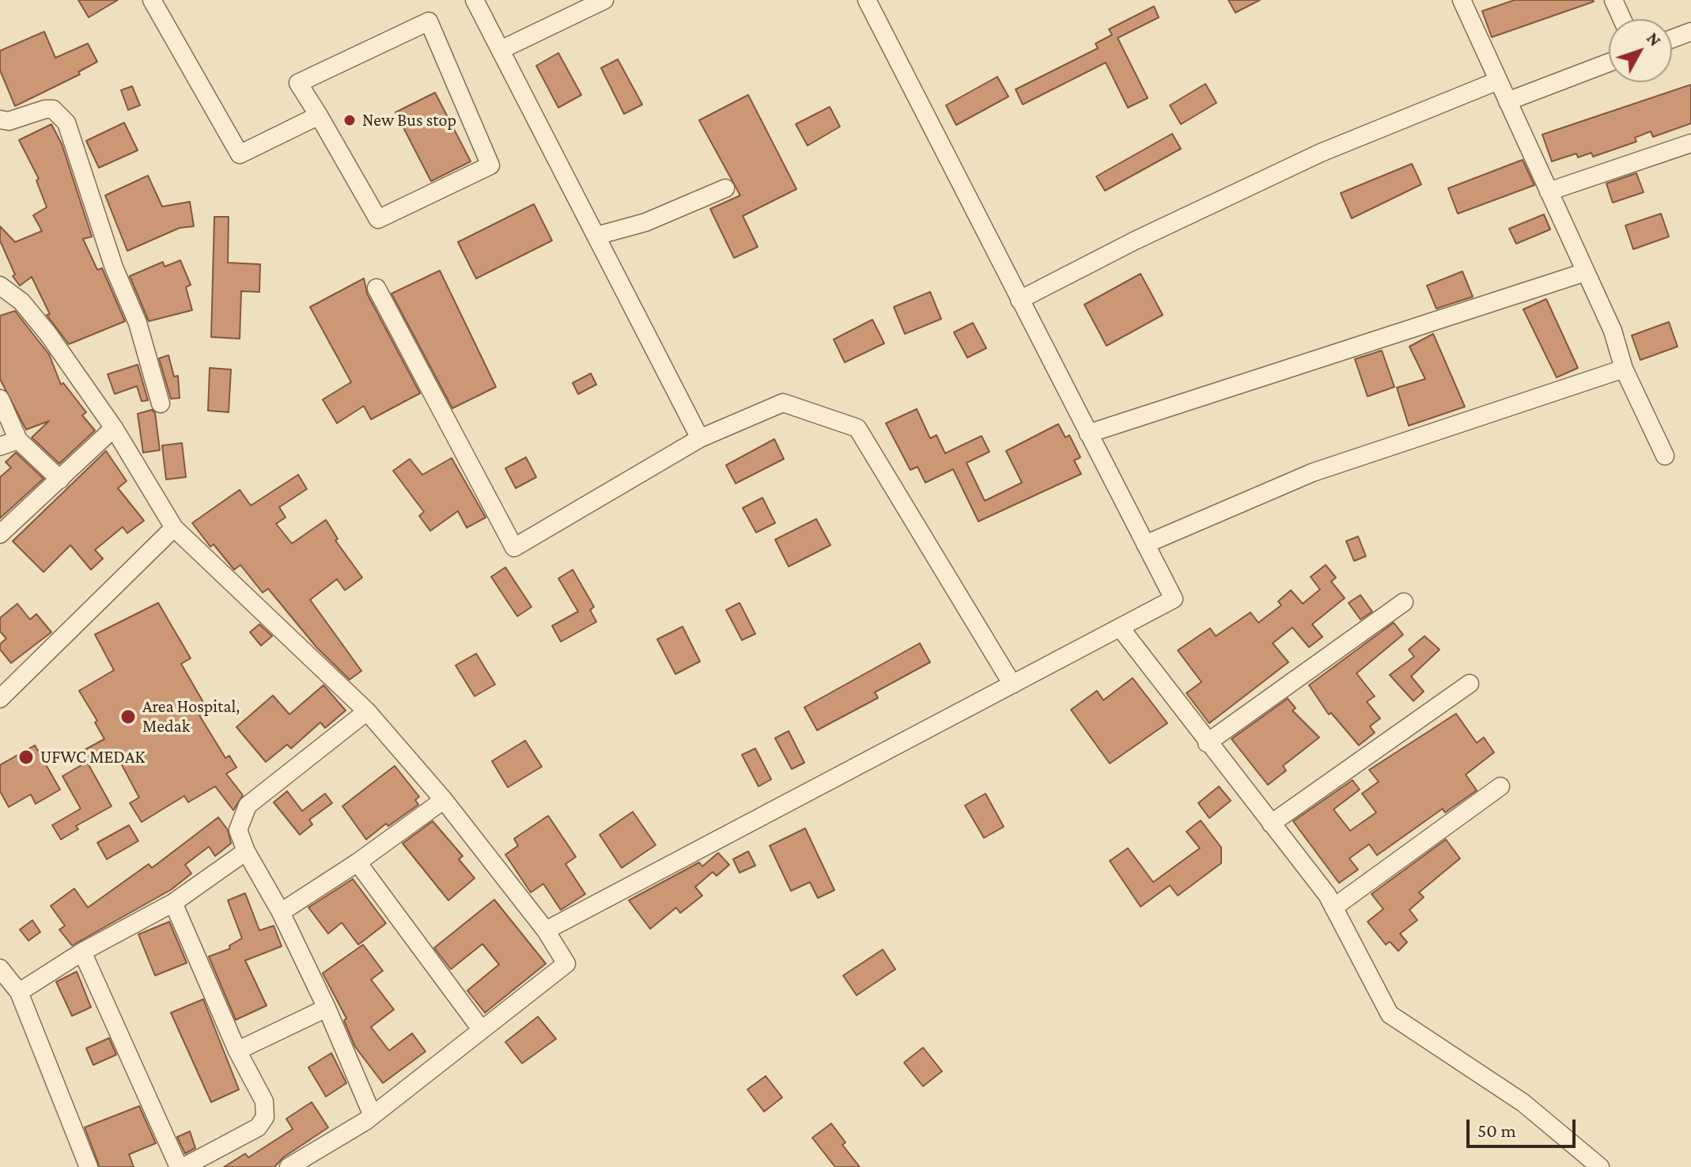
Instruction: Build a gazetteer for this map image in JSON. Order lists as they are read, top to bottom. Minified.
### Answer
{"places":["New Bus stop","Area Hospital, Medak","UFWC MEDAK"],"scale_bar":"50 m","north":"top right"}
